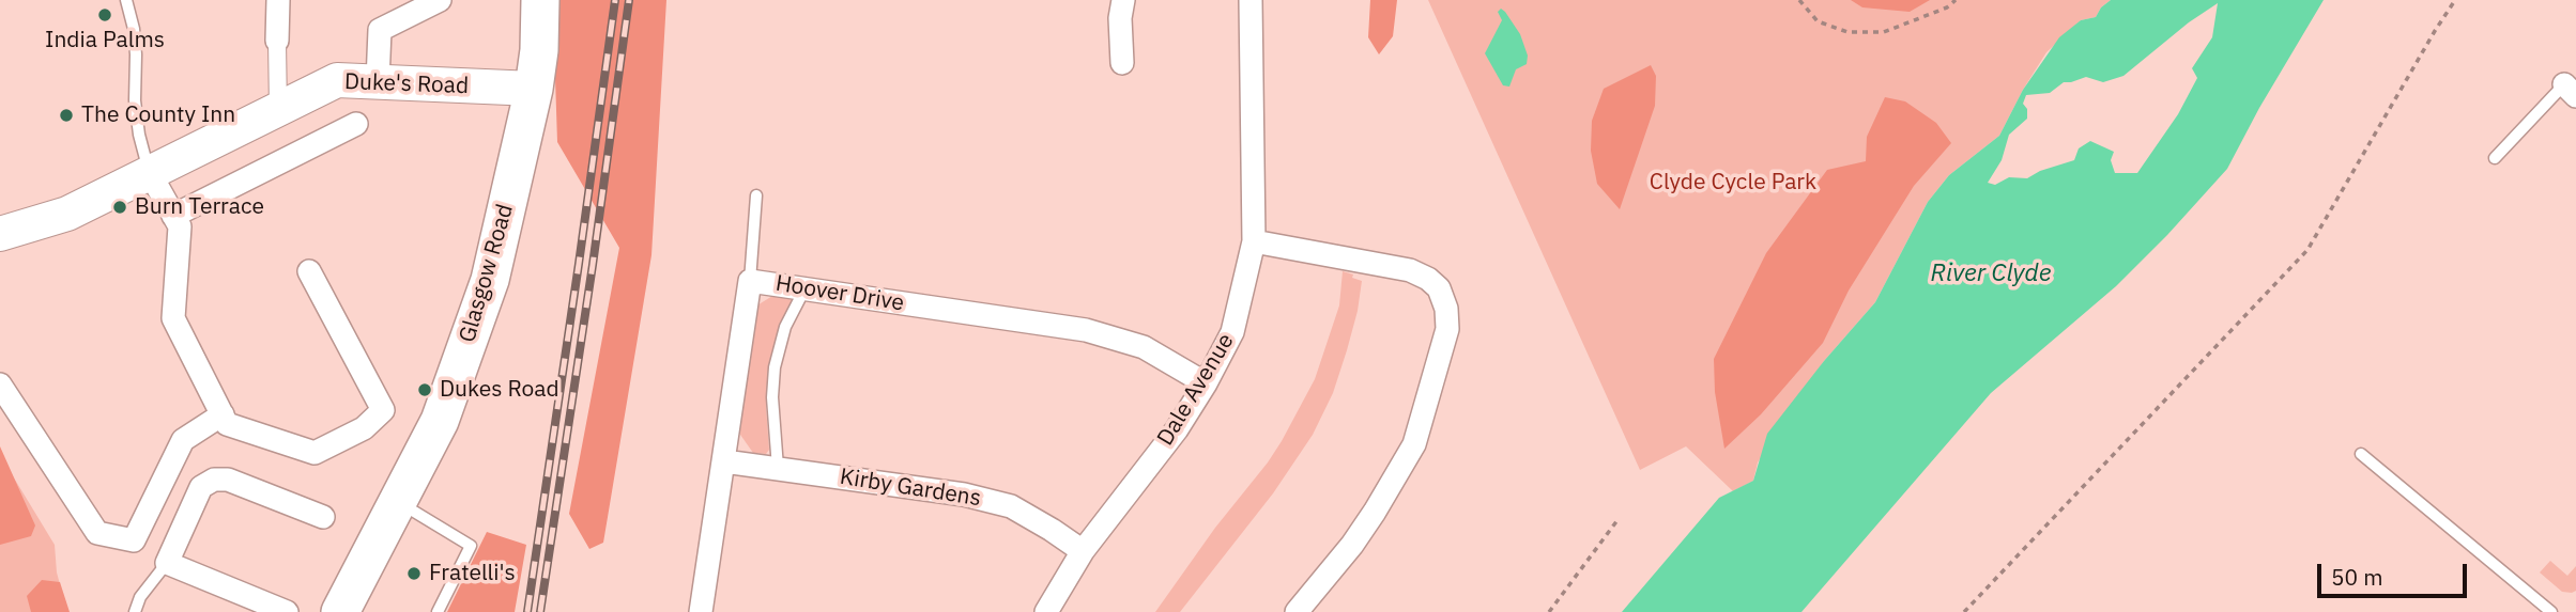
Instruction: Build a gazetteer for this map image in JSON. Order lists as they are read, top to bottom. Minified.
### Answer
{"streets":{"main road":["Duke's Road","Glasgow Road"],"street":["Hoover Drive","Dale Avenue","Kirby Gardens"]},"crossings":[["Duke's Road","Glasgow Road"],["Hoover Drive","Dale Avenue"],["Hoover Drive","Kirby Gardens"],["Dale Avenue","Kirby Gardens"]],"water":["River Clyde"],"parks":["Clyde Cycle Park"],"places":["India Palms","The County Inn","Burn Terrace","Dukes Road","Fratelli's"],"scale_bar":"50 m"}
